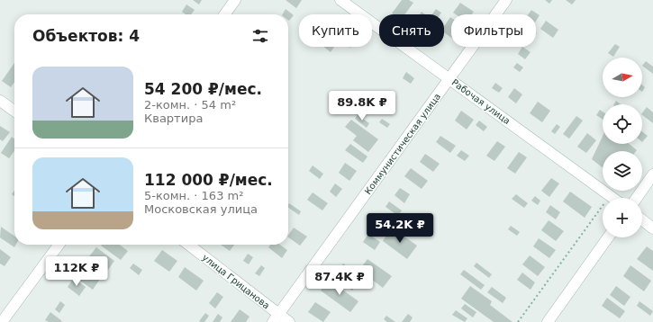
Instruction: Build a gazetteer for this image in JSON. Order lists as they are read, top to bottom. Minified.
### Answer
{"streets":{"street":["Рабочая улица","Коммунистическая улица","улица Грицанова"]},"crossings":[["Рабочая улица","Коммунистическая улица"],["Коммунистическая улица","улица Грицанова"]],"north":"right","page":{"chip":["Купить","Снять","Фильтры"],"heading":"Объектов: 4","map_buttons":"+","list":[{"name":"54 200 ₽/мес.","note":"2-комн. · 54 m² · Квартира"},{"name":"112 000 ₽/мес.","note":"5-комн. · 163 m² · Московская улица"}],"price":["89.8K ₽","54.2K ₽","112K ₽","87.4K ₽"]}}
